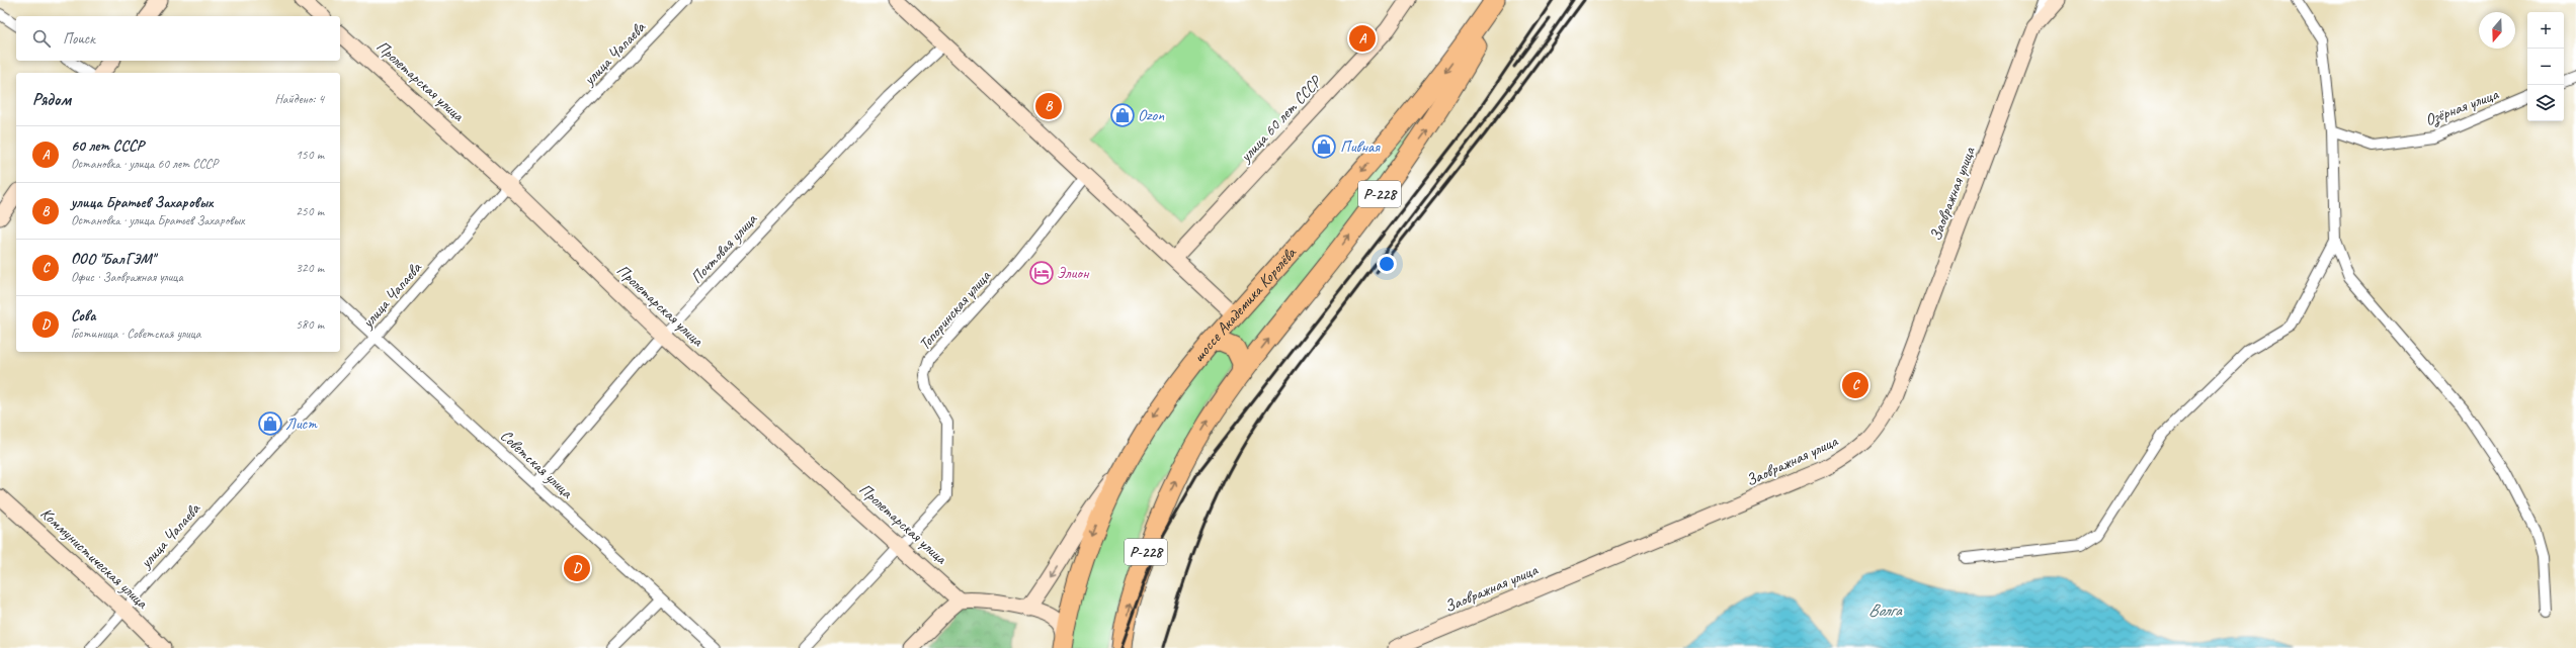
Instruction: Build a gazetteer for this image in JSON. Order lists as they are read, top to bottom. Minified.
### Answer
{"streets":{"highway":["Р-228","шоссе Академика Королёва"],"street":["улица Чапаева","Пролетарская улица","Озёрная улица","улица 60 лет СССР","Заовражная улица","Почтовая улица","Топоринская улица","Советская улица","Коммунистическая улица"]},"crossings":[["улица Чапаева","Пролетарская улица"],["улица Чапаева","Советская улица"],["улица Чапаева","Коммунистическая улица"],["Пролетарская улица","Почтовая улица"],["Пролетарская улица","Топоринская улица"],["Почтовая улица","Советская улица"]],"water":["Волга"],"places":{"shop":["Ozon","Пивная","Лист"],"hotel":["Элион"]},"north":"bottom","page":{"map_buttons":["+","−"],"search":"Поиск","pins":["A","B","C","D"],"heading":["Рядом","Найдено: 4"],"list":[{"mark":"A","name":"60 лет СССР","note":"Остановка · улица 60 лет СССР","value":"150 m"},{"mark":"B","name":"улица Братьев Захаровых","note":"Остановка · улица Братьев Захаровых","value":"250 m"},{"mark":"C","name":"ООО \"БалГЭМ\"","note":"Офис · Заовражная улица","value":"320 m"},{"mark":"D","name":"Сова","note":"Гостиница · Советская улица","value":"580 m"}]}}
